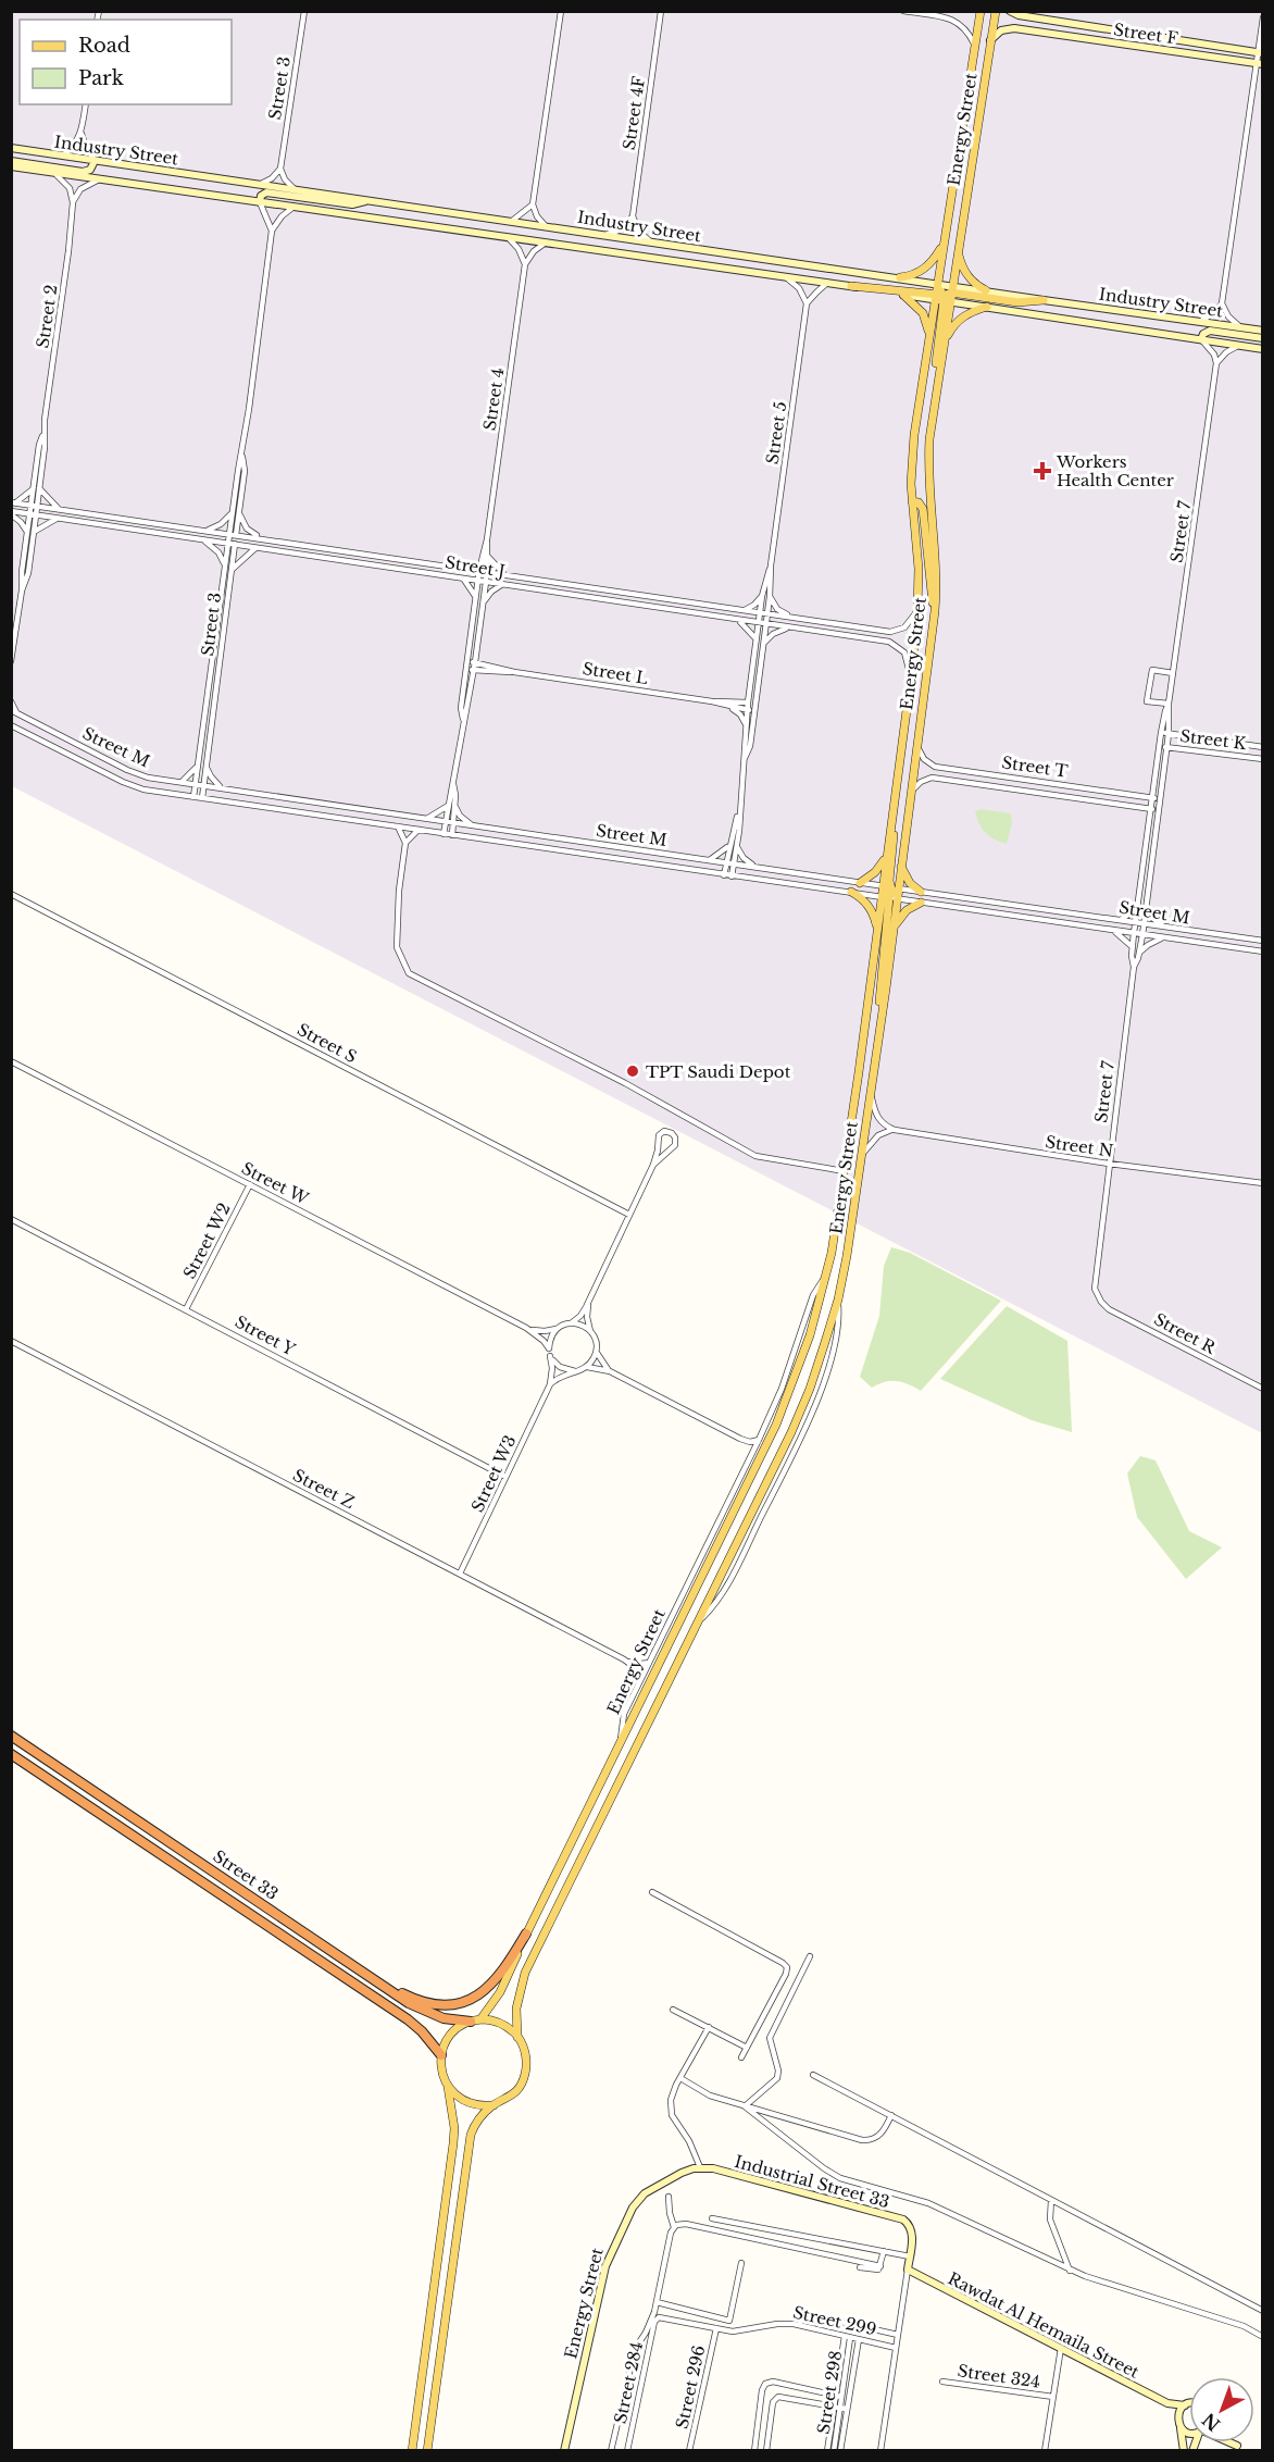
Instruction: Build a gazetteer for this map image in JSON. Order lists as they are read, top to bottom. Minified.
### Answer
{"streets":{"highway":["Street 33"],"main road":["Energy Street"],"street":["Street F","Street 3","Street 4F","Industry Street","Street 2","Street 4","Street 5","Street 7","Street J","Street L","Street K","Street M","Street T","Street S","Street N","Street W","Street W2","Street R","Street Y","Street W3","Street Z","Industrial Street 33","Street 299","Rawdat Al Hemaila Street","Street 324","Street 284","Street 296","Street 298"]},"crossings":[["Street F","Energy Street"],["Street 3","Street J"],["Street 3","Street M"],["Energy Street","Industry Street"],["Energy Street","Street J"],["Energy Street","Street M"],["Energy Street","Street T"],["Energy Street","Street Z"],["Energy Street","Street 33"],["Energy Street","Industrial Street 33"],["Street 2","Street J"],["Street 4","Street J"],["Street 4","Street L"],["Street 4","Street M"],["Street 5","Street J"],["Street 5","Street L"],["Street 5","Street M"],["Street 7","Street K"],["Street 7","Street M"],["Street 7","Street T"],["Street 7","Street N"],["Street 7","Street R"],["Street W","Street W2"],["Street W","Street W3"],["Street W2","Street Y"],["Street Y","Street W3"],["Street W3","Street Z"],["Industrial Street 33","Rawdat Al Hemaila Street"],["Street 299","Street 284"],["Street 299","Street 296"],["Street 299","Street 298"]],"places":{"health":["Workers Health Center"],"other":["TPT Saudi Depot"]},"legend":["Road","Park"],"north":"bottom left"}
